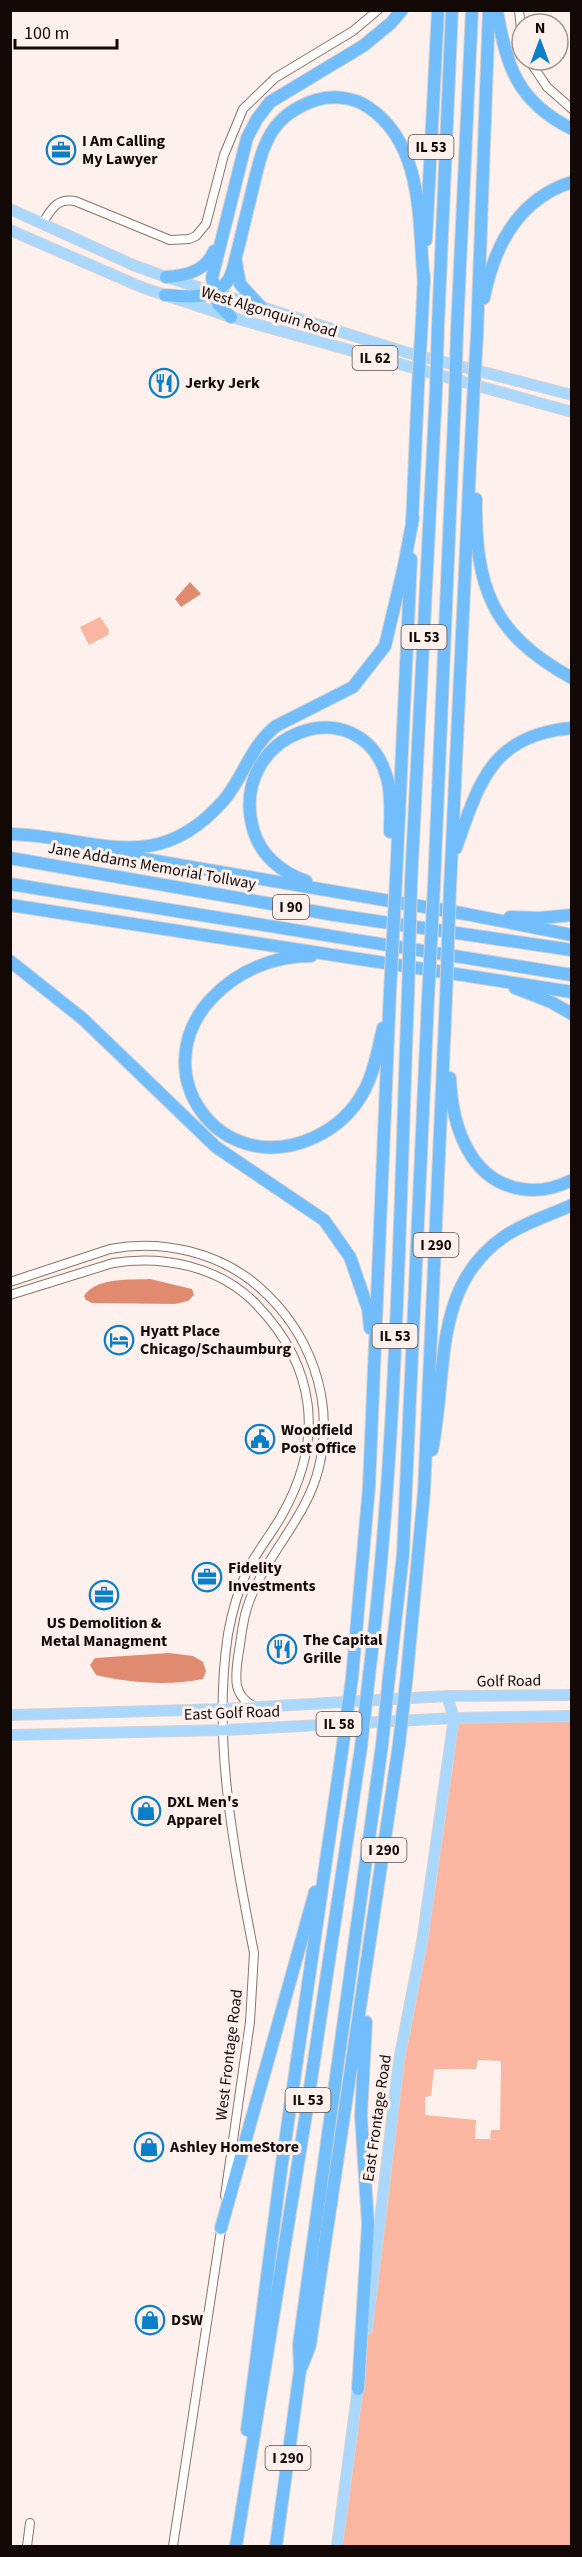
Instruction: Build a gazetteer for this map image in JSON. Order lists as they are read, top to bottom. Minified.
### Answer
{"streets":{"highway":["IL 53","Jane Addams Memorial Tollway","I 90","I 290"],"main road":["West Algonquin Road","IL 62","Golf Road","East Golf Road","IL 58","East Frontage Road"],"street":["West Frontage Road"]},"crossings":[["IL 53","I 290"],["West Algonquin Road","IL 62"],["Golf Road","East Golf Road"],["Golf Road","East Frontage Road"],["East Golf Road","IL 58"],["East Golf Road","West Frontage Road"],["East Golf Road","East Frontage Road"],["IL 58","East Frontage Road"]],"places":{"office":["I Am Calling My Lawyer","Fidelity Investments","US Demolition & Metal Managment"],"restaurant":["Jerky Jerk","The Capital Grille"],"hotel":["Hyatt Place Chicago/Schaumburg"],"public building":["Woodfield Post Office"],"shop":["DXL Men's Apparel","Ashley HomeStore","DSW"]},"scale_bar":"100 m","north":"top"}
